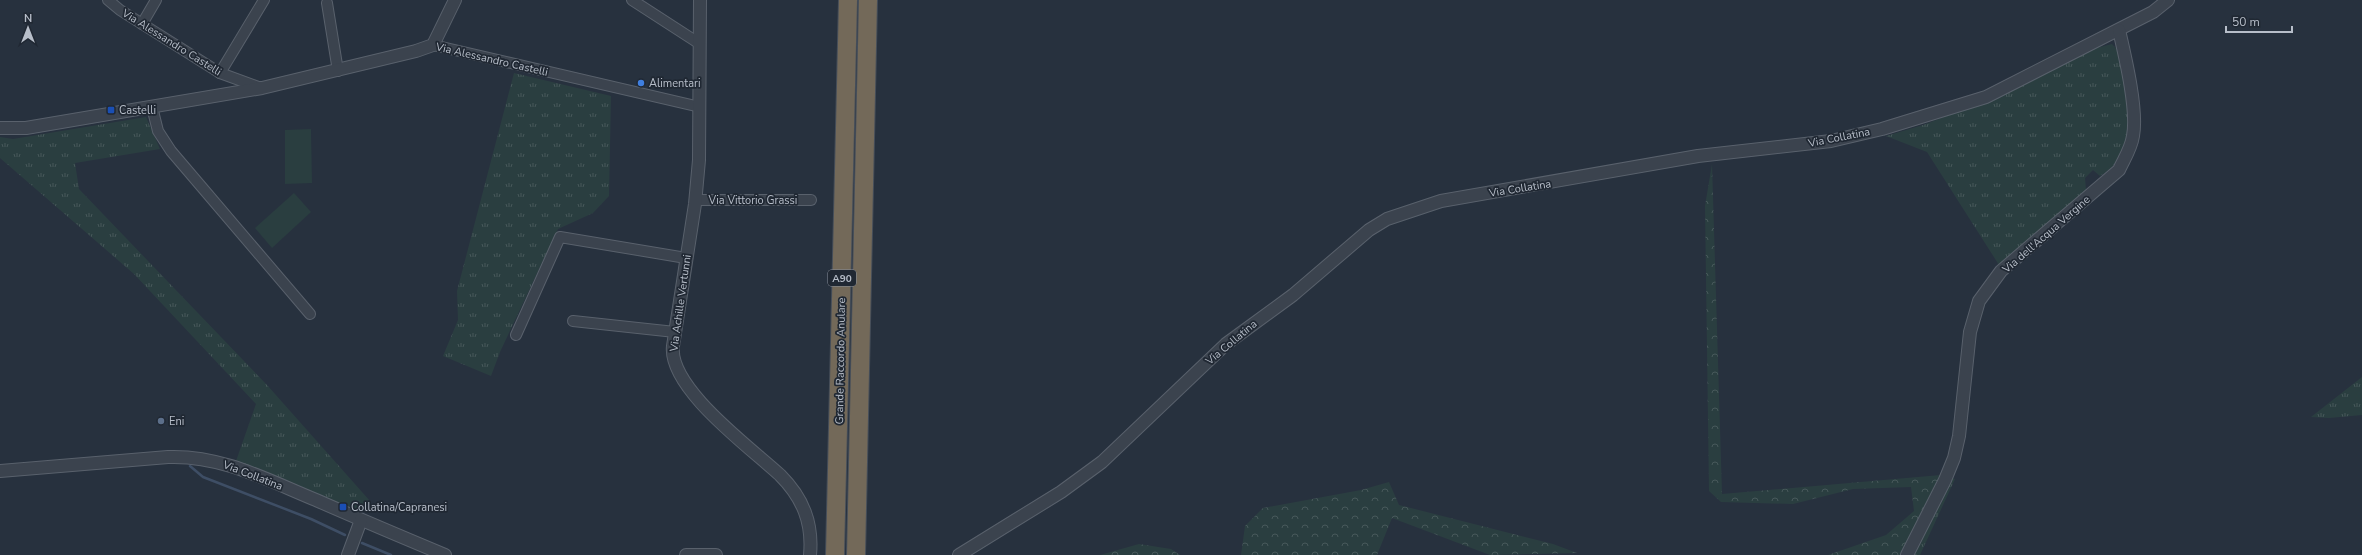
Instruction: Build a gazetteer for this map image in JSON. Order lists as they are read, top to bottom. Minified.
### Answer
{"streets":{"highway":["A90","Grande Raccordo Anulare"],"street":["Via Alessandro Castelli","Via Collatina","Via Vittorio Grassi","Via dell'Acqua Vergine","Via Achille Vertunni"]},"crossings":[["Via Alessandro Castelli","Via Achille Vertunni"],["Via Collatina","Via dell'Acqua Vergine"],["Via Vittorio Grassi","Via Achille Vertunni"]],"places":{"other":["Alimentari","Eni"],"transit":["Castelli","Collatina/Capranesi"]},"scale_bar":"50 m","north":"top"}
